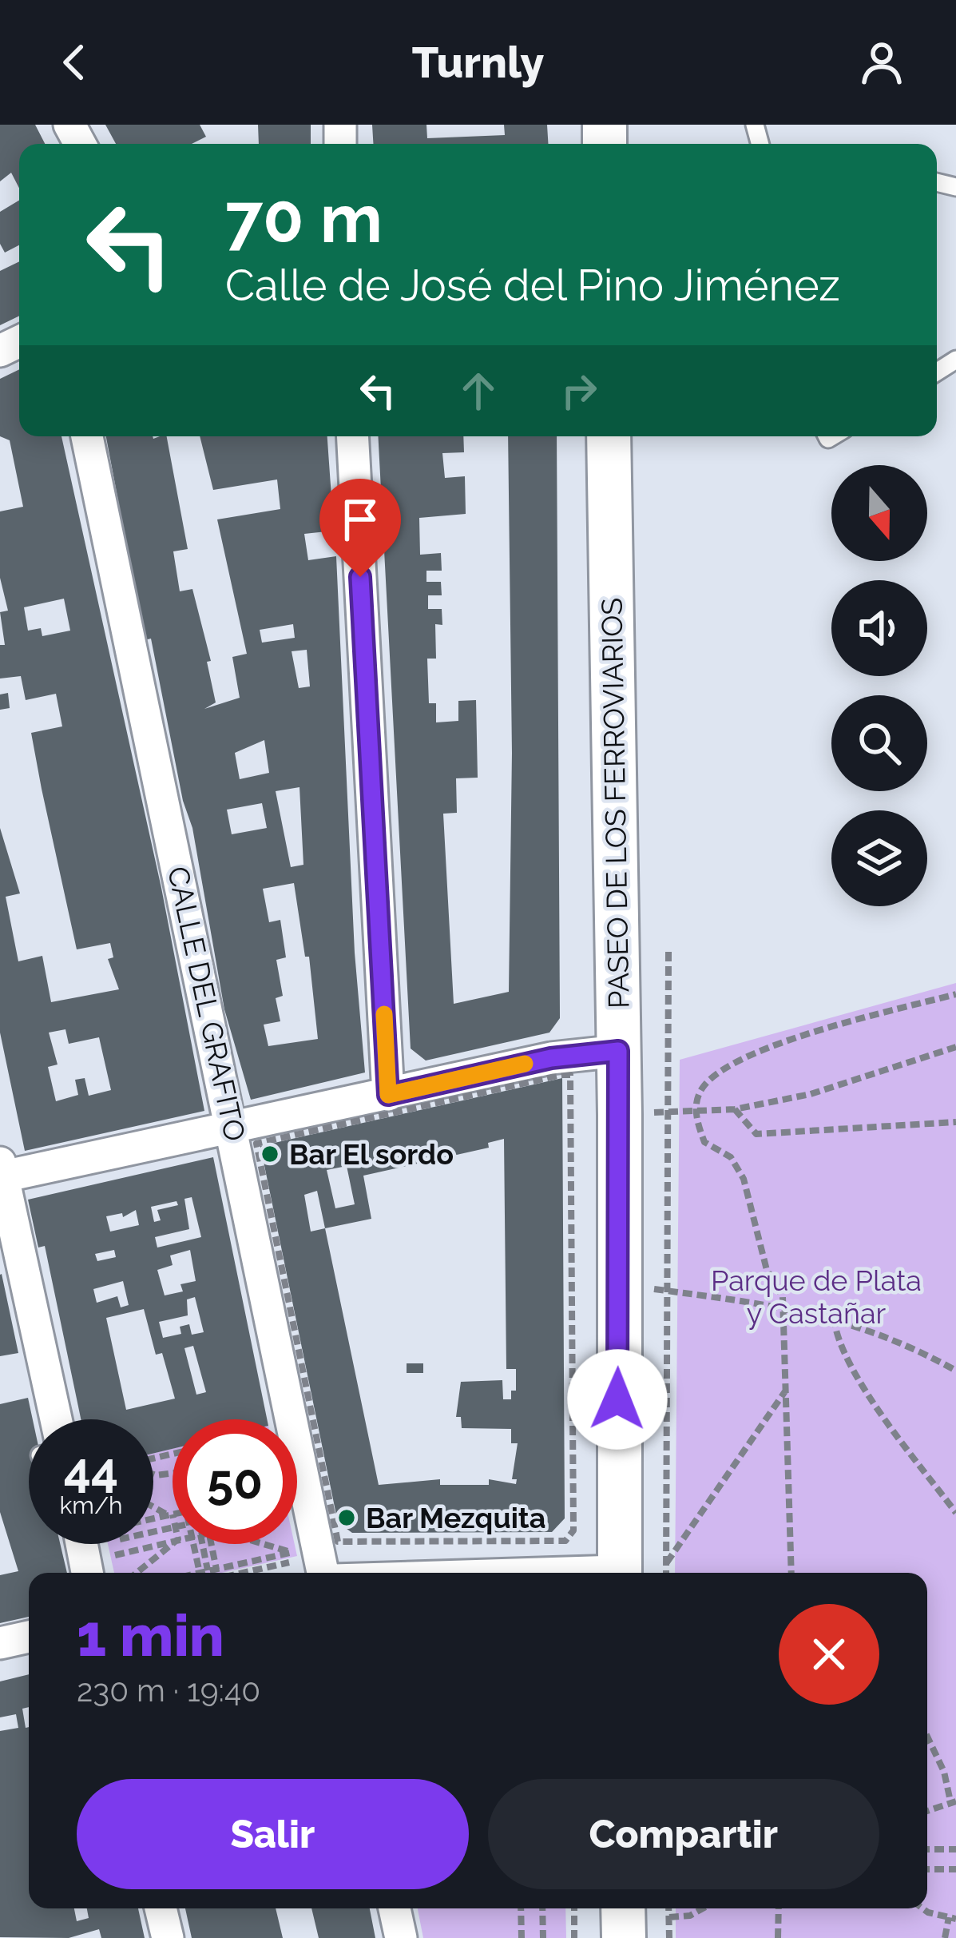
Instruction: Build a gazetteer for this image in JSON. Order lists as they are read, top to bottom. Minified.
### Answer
{"streets":{"main road":["PASEO DE LOS FERROVIARIOS"],"street":["CALLE DEL GRAFITO"]},"parks":["Parque de Plata y Castañar"],"places":["Bar El sordo","Bar Mezquita"],"north":"bottom","page":{"header":"Turnly","turn":["70 m","Calle de José del Pino Jiménez"],"speed":"44 km/h","limit":"50","heading":["1 min","230 m · 19:40"],"buttons":["Salir","Compartir"]}}
